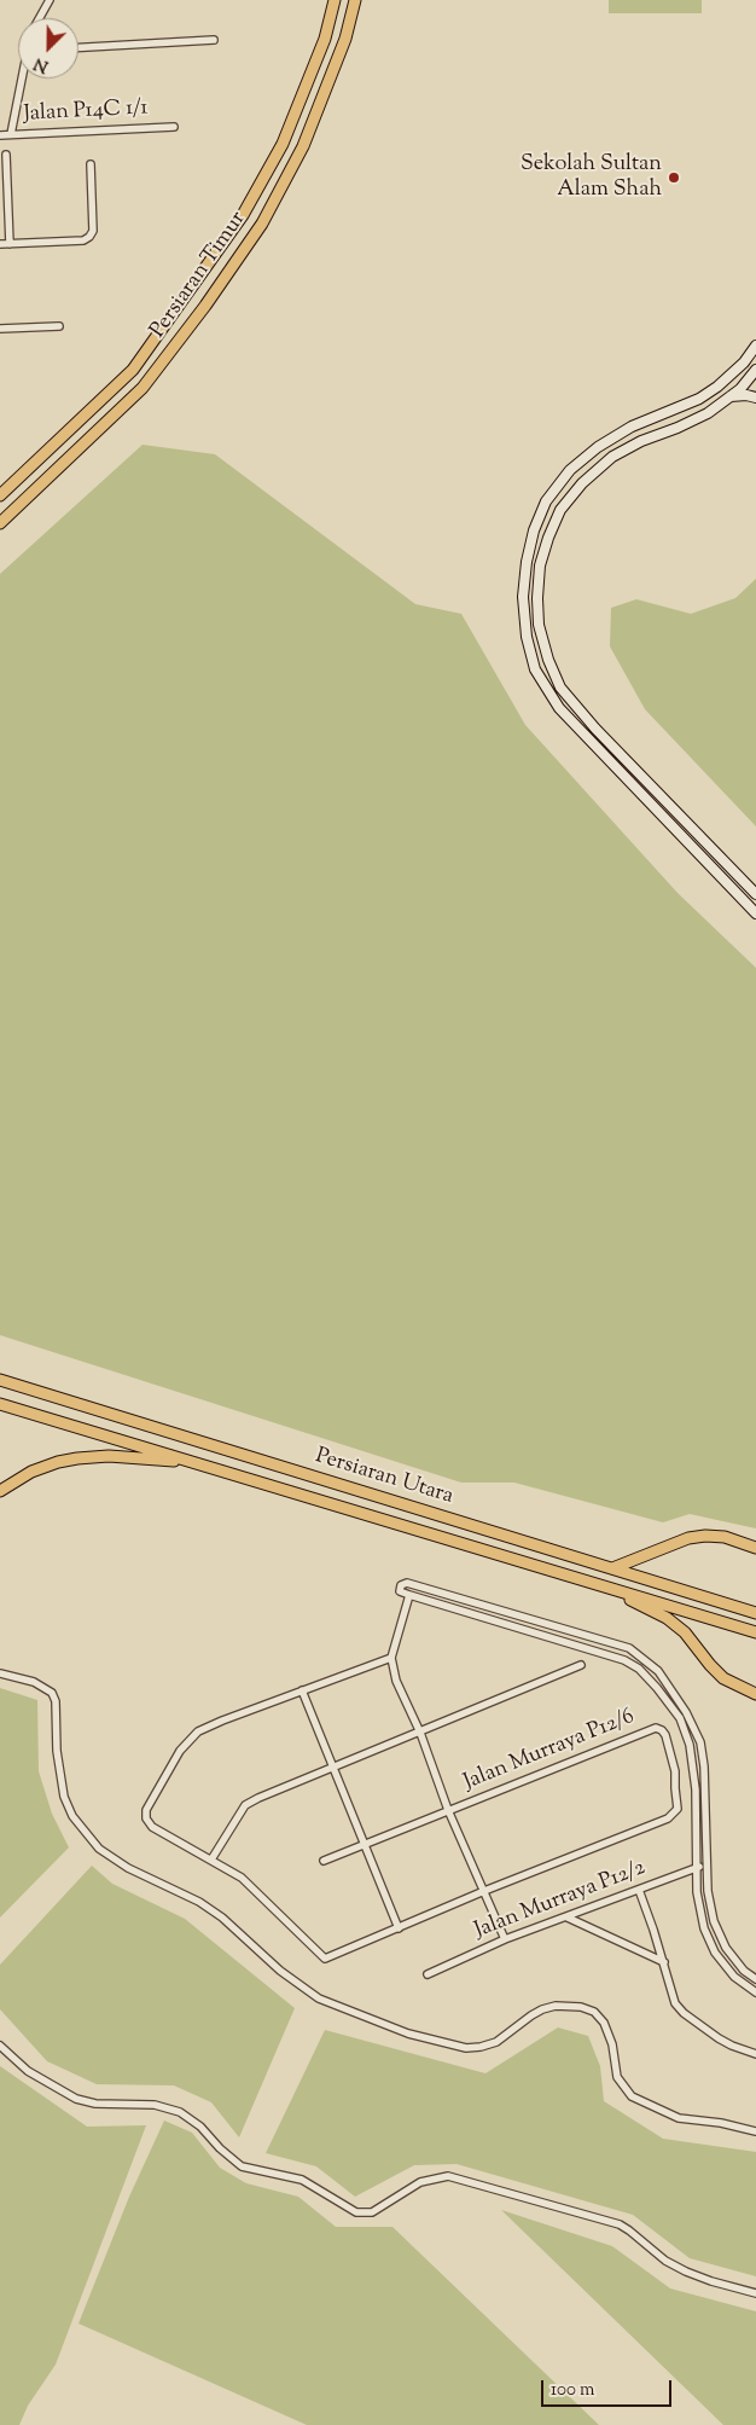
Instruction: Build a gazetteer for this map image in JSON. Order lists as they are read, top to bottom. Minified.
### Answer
{"streets":{"main road":["Persiaran Timur","Persiaran Utara"],"street":["Jalan P14C 1/1","Jalan Murraya P12/6","Jalan Murraya P12/2"]},"places":["Sekolah Sultan Alam Shah"],"scale_bar":"100 m","north":"bottom left"}
